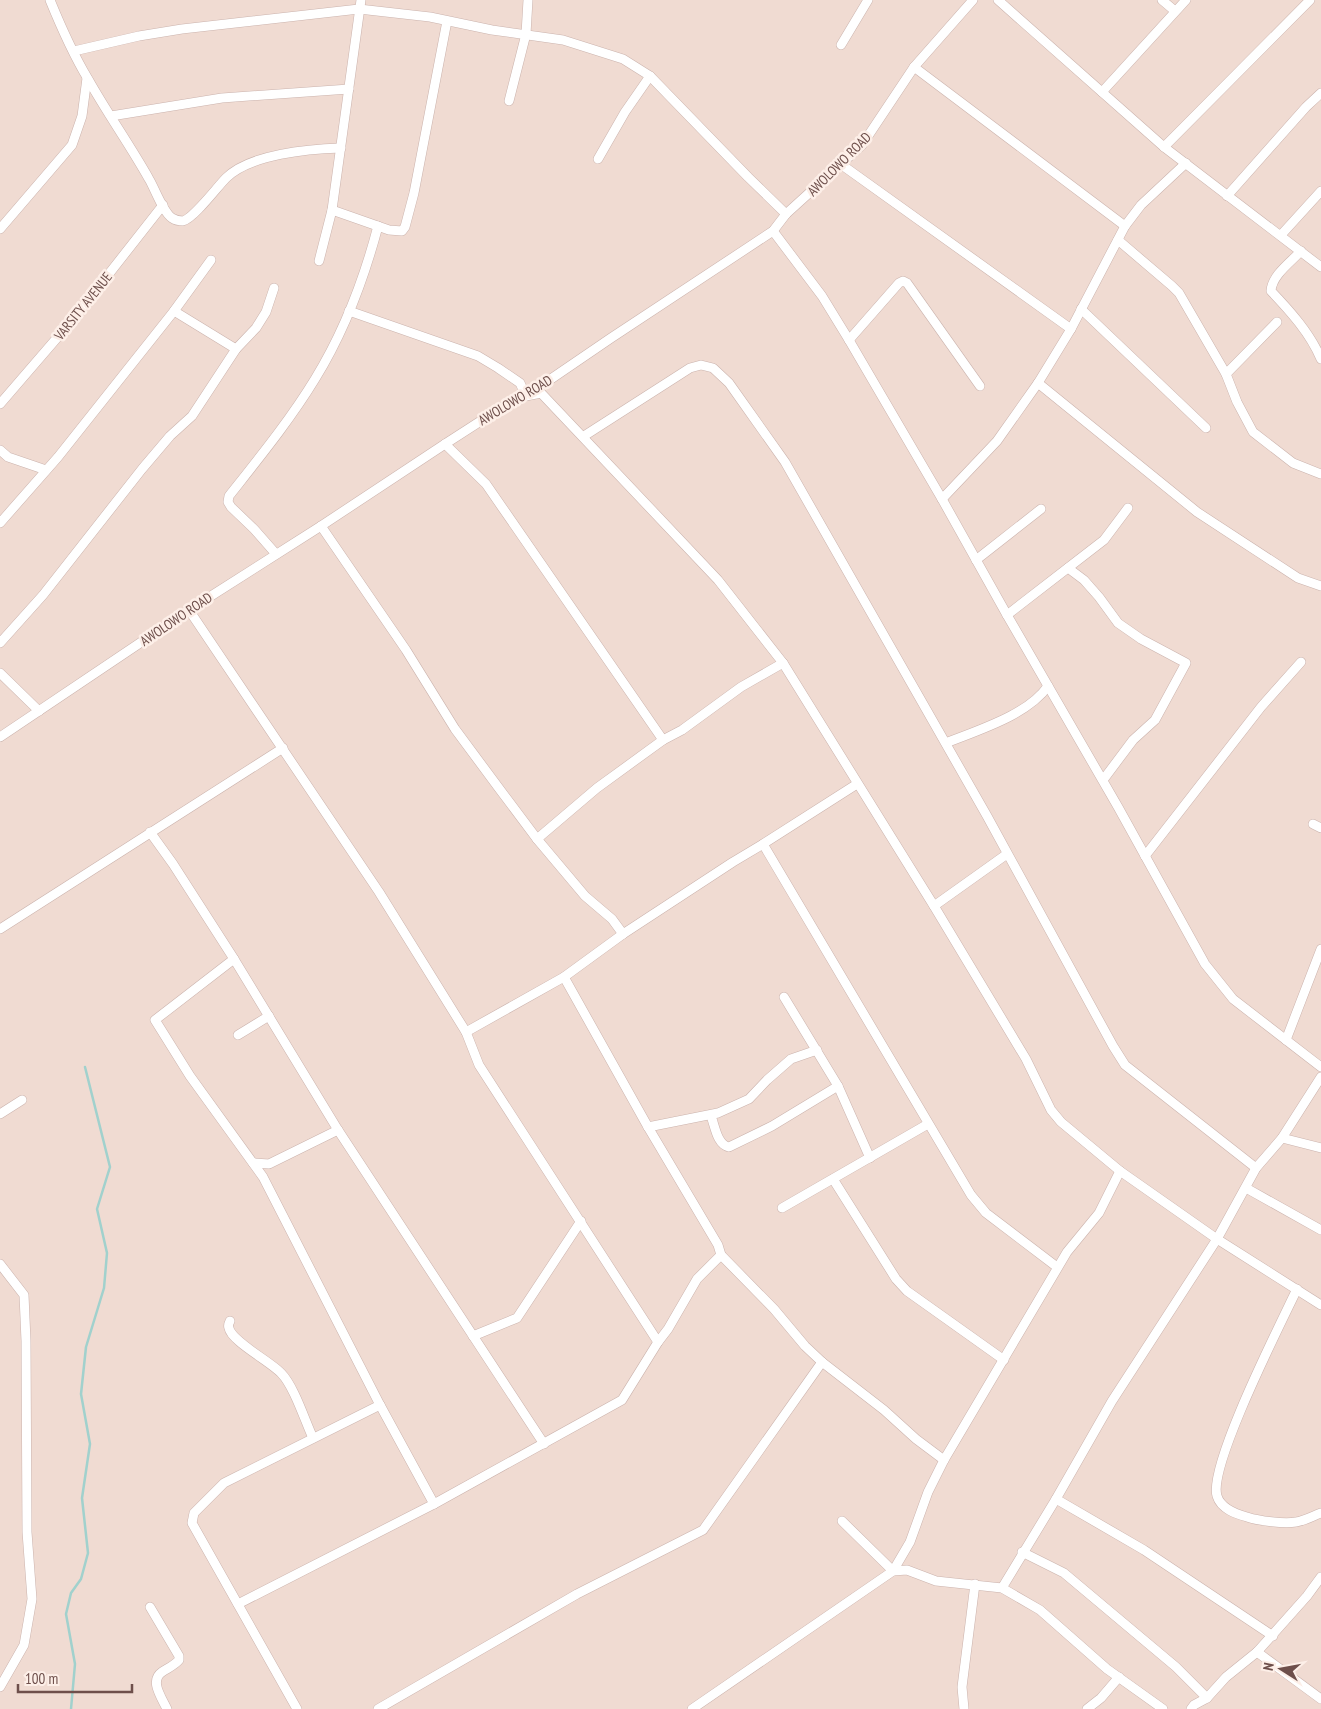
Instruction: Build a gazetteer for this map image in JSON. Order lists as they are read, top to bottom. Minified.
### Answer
{"streets":{"street":["AWOLOWO ROAD","VARSITY AVENUE"]},"scale_bar":"100 m","north":"left"}
